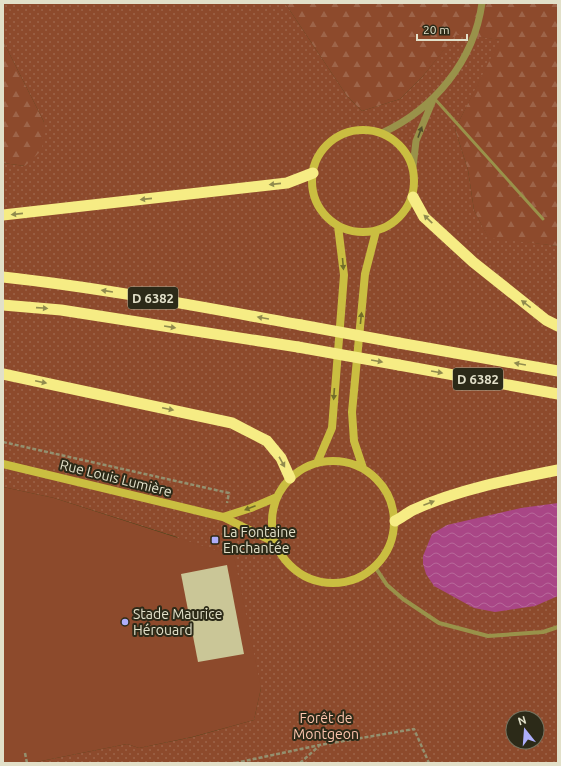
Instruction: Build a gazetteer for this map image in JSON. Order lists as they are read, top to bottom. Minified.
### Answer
{"streets":{"highway":["D 6382"],"main road":["Rue Louis Lumière"]},"parks":["Forêt de Montgeon"],"places":{"transit":["La Fontaine Enchantée"],"other":["Stade Maurice Hérouard"]},"scale_bar":"20 m","north":"top"}
